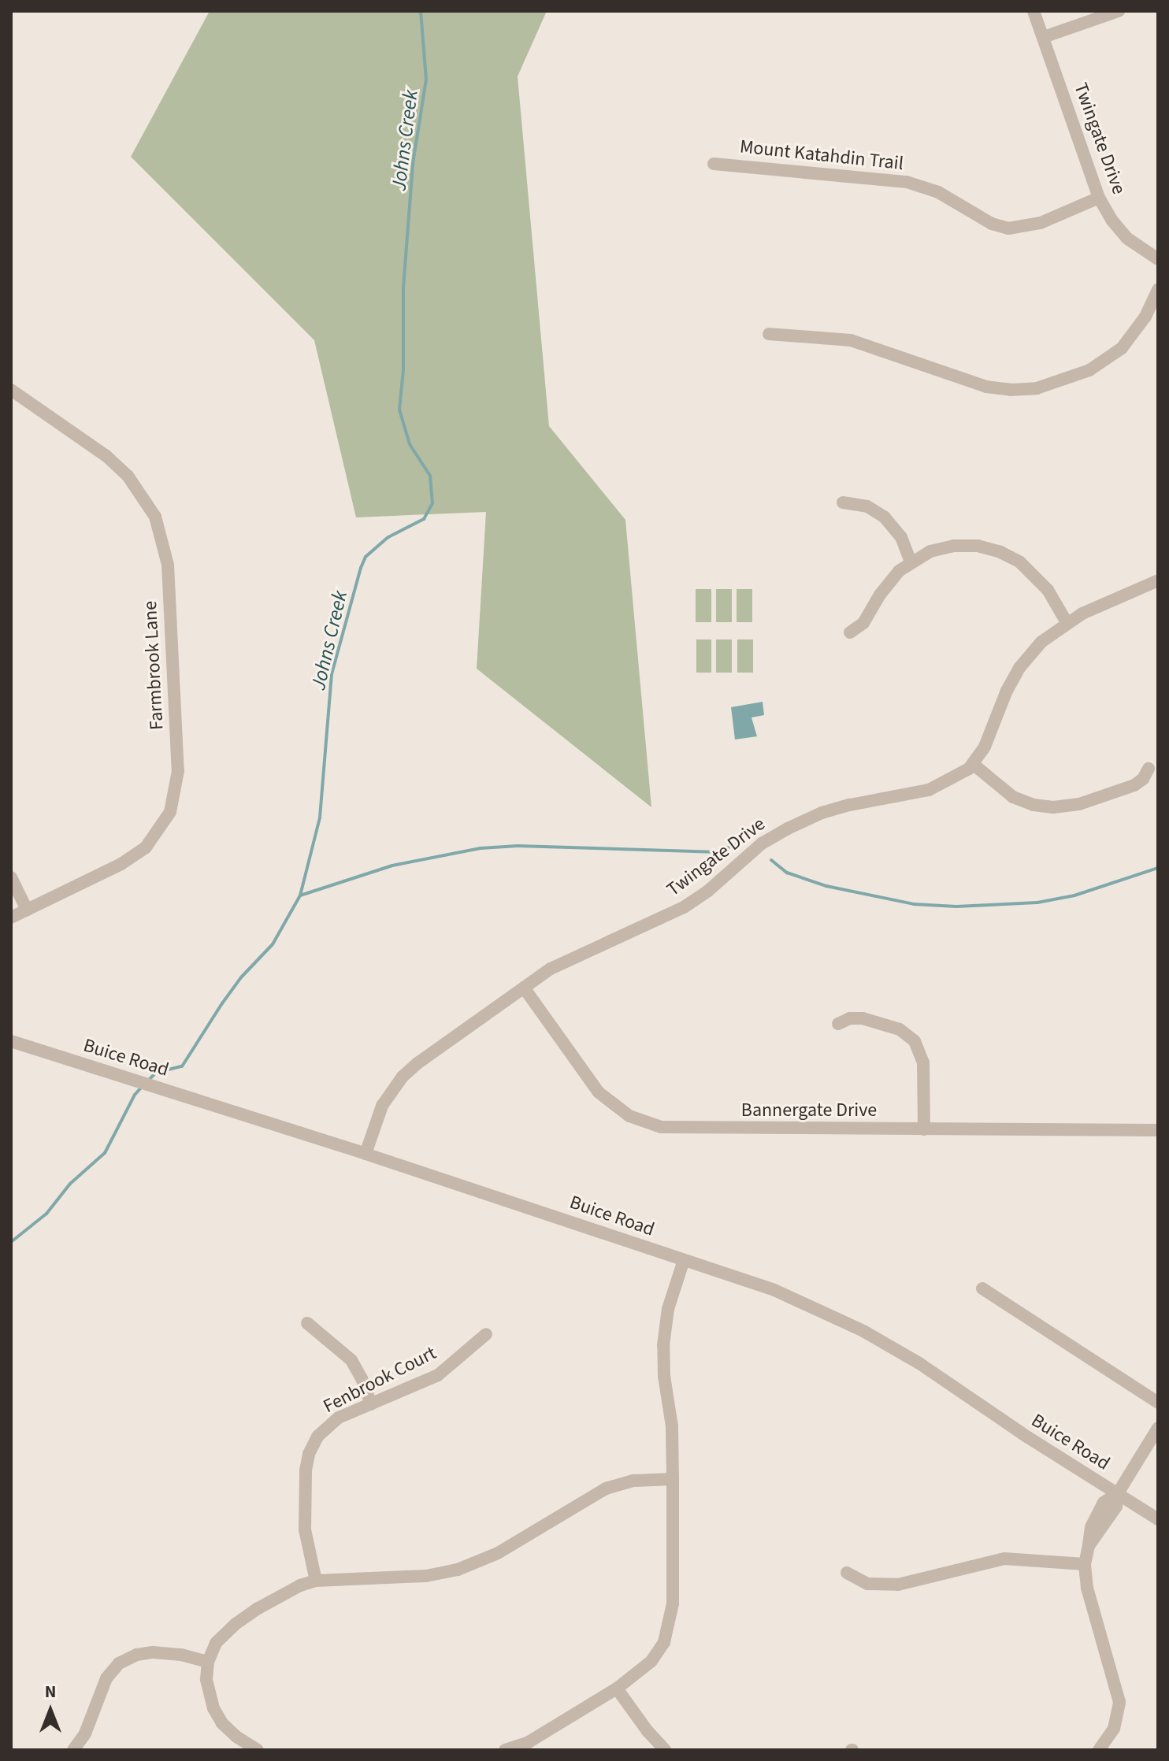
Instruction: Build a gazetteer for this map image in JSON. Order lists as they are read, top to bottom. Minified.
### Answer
{"streets":{"street":["Twingate Drive","Mount Katahdin Trail","Farmbrook Lane","Buice Road","Bannergate Drive","Fenbrook Court"]},"crossings":[["Twingate Drive","Mount Katahdin Trail"],["Twingate Drive","Buice Road"],["Twingate Drive","Bannergate Drive"]],"water":["Johns Creek"],"north":"top"}
